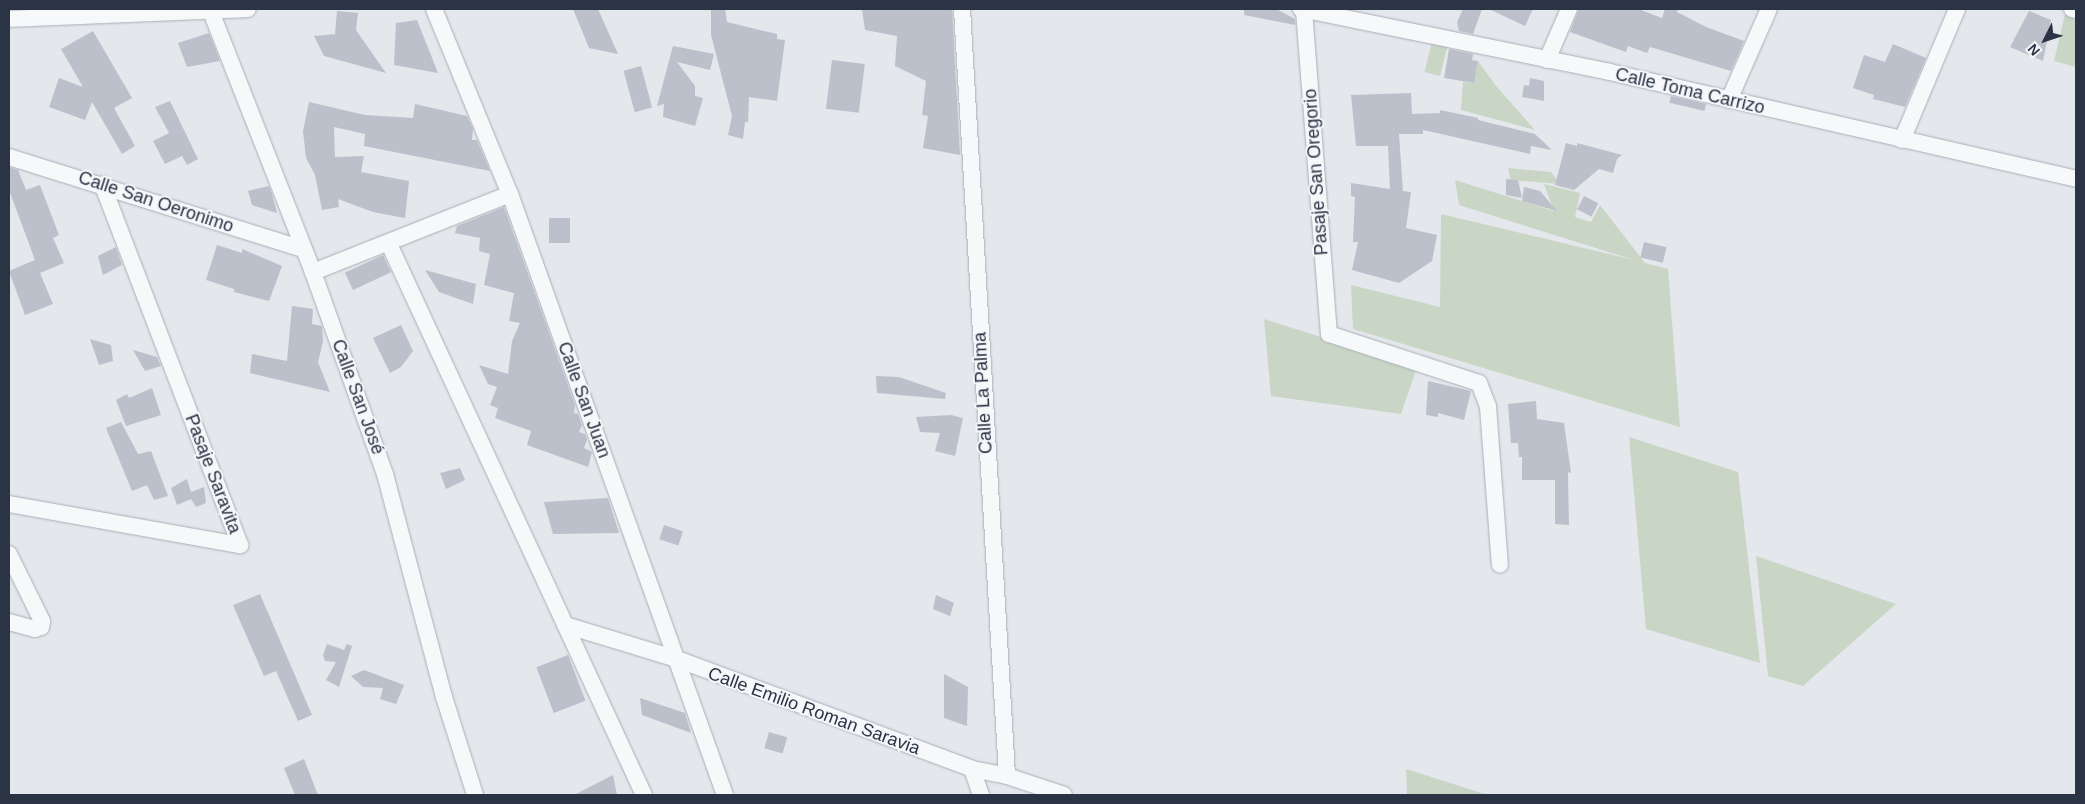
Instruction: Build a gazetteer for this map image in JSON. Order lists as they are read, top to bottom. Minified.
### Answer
{"streets":{"street":["Calle Toma Carrizo","Pasaje San Oregorio","Calle San Oeronimo","Calle La Palma","Calle San José","Calle San Juan","Pasaje Saravita","Calle Emilio Roman Saravia"]},"crossings":[["Calle Toma Carrizo","Pasaje San Oregorio"],["Calle San Oeronimo","Calle San José"],["Calle San Oeronimo","Pasaje Saravita"],["Calle La Palma","Calle Emilio Roman Saravia"],["Calle San Juan","Calle Emilio Roman Saravia"]],"north":"bottom left"}
